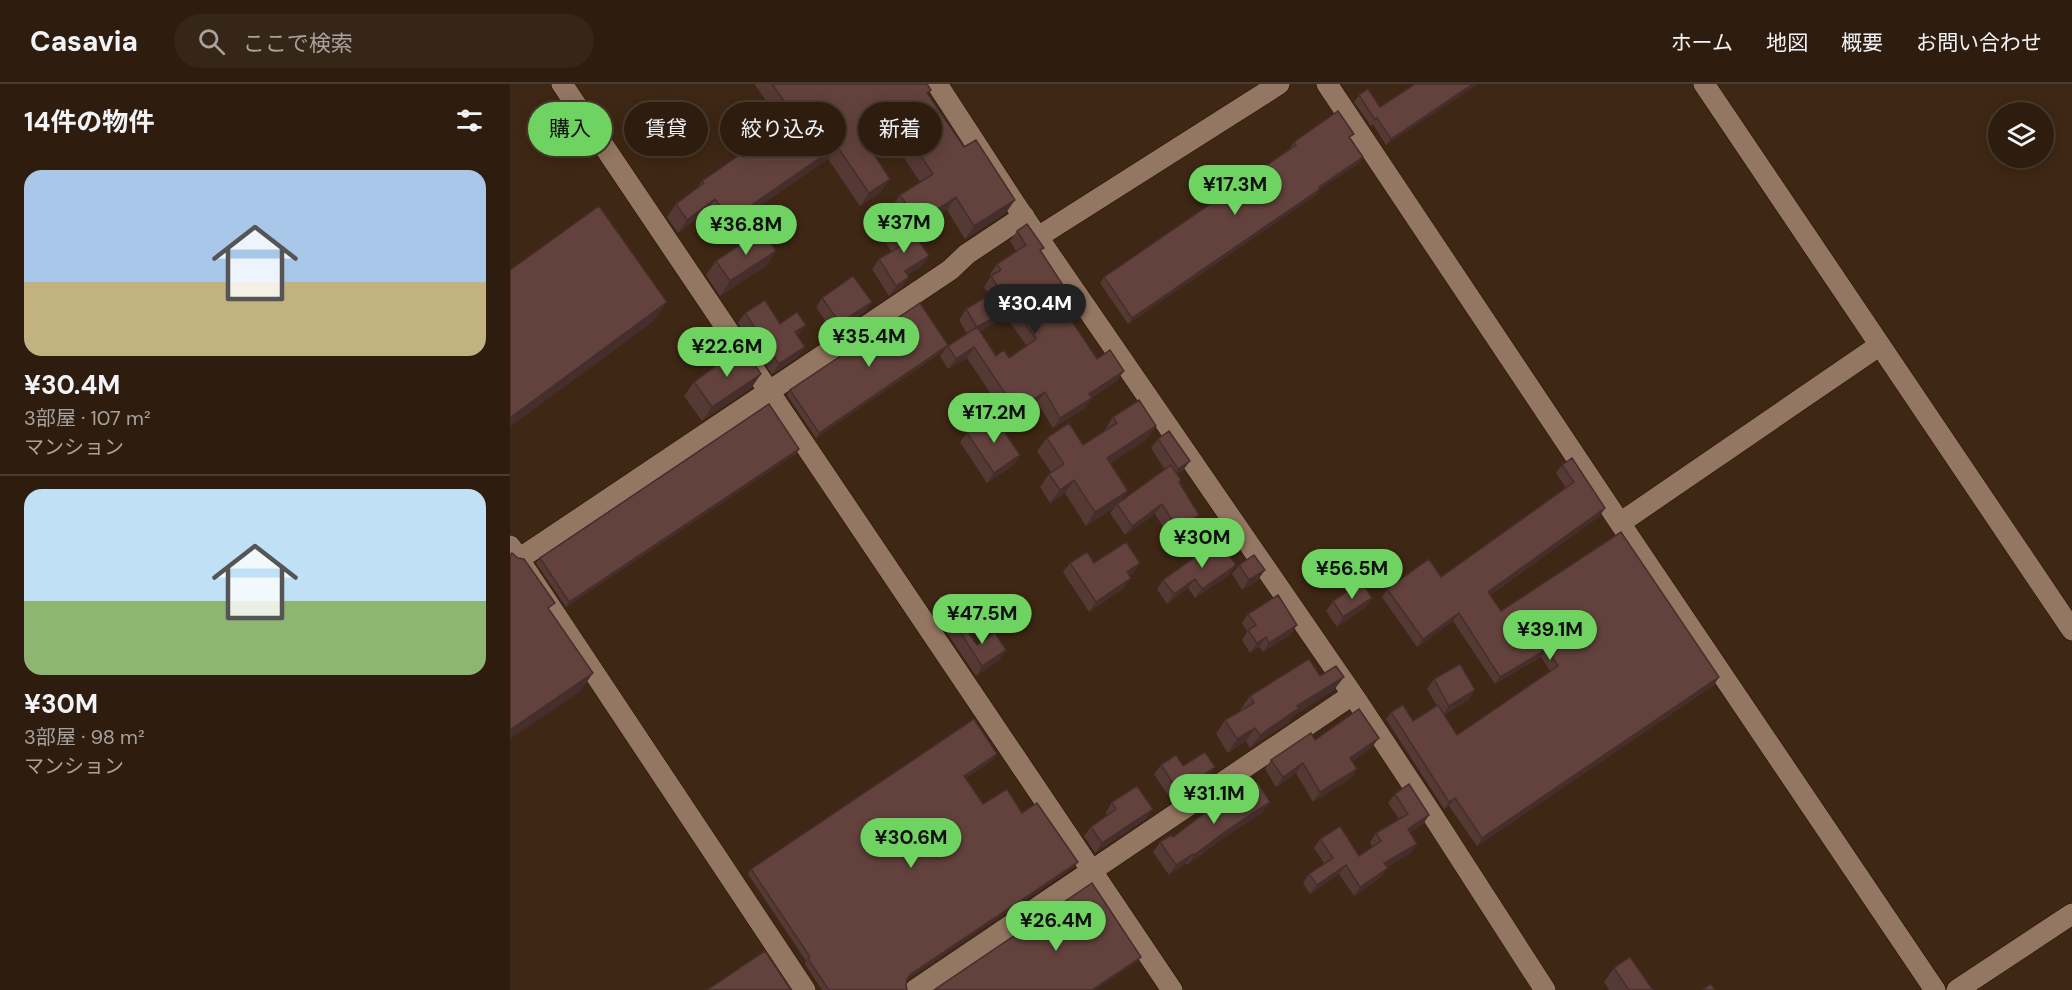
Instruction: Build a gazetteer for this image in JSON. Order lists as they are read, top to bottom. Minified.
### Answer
{"page":{"header":"Casavia","search":"ここで検索","nav":["ホーム","地図","概要","お問い合わせ"],"heading":"14件の物件","chip":["購入","賃貸","絞り込み","新着"],"list":[{"name":"¥30.4M","note":"3部屋 · 107 m² · マンション"},{"name":"¥30M","note":"3部屋 · 98 m² · マンション"}],"price":["¥17.3M","¥37M","¥36.8M","¥30.4M","¥35.4M","¥22.6M","¥17.2M","¥30M","¥56.5M","¥47.5M","¥39.1M","¥31.1M","¥30.6M","¥26.4M"]}}
